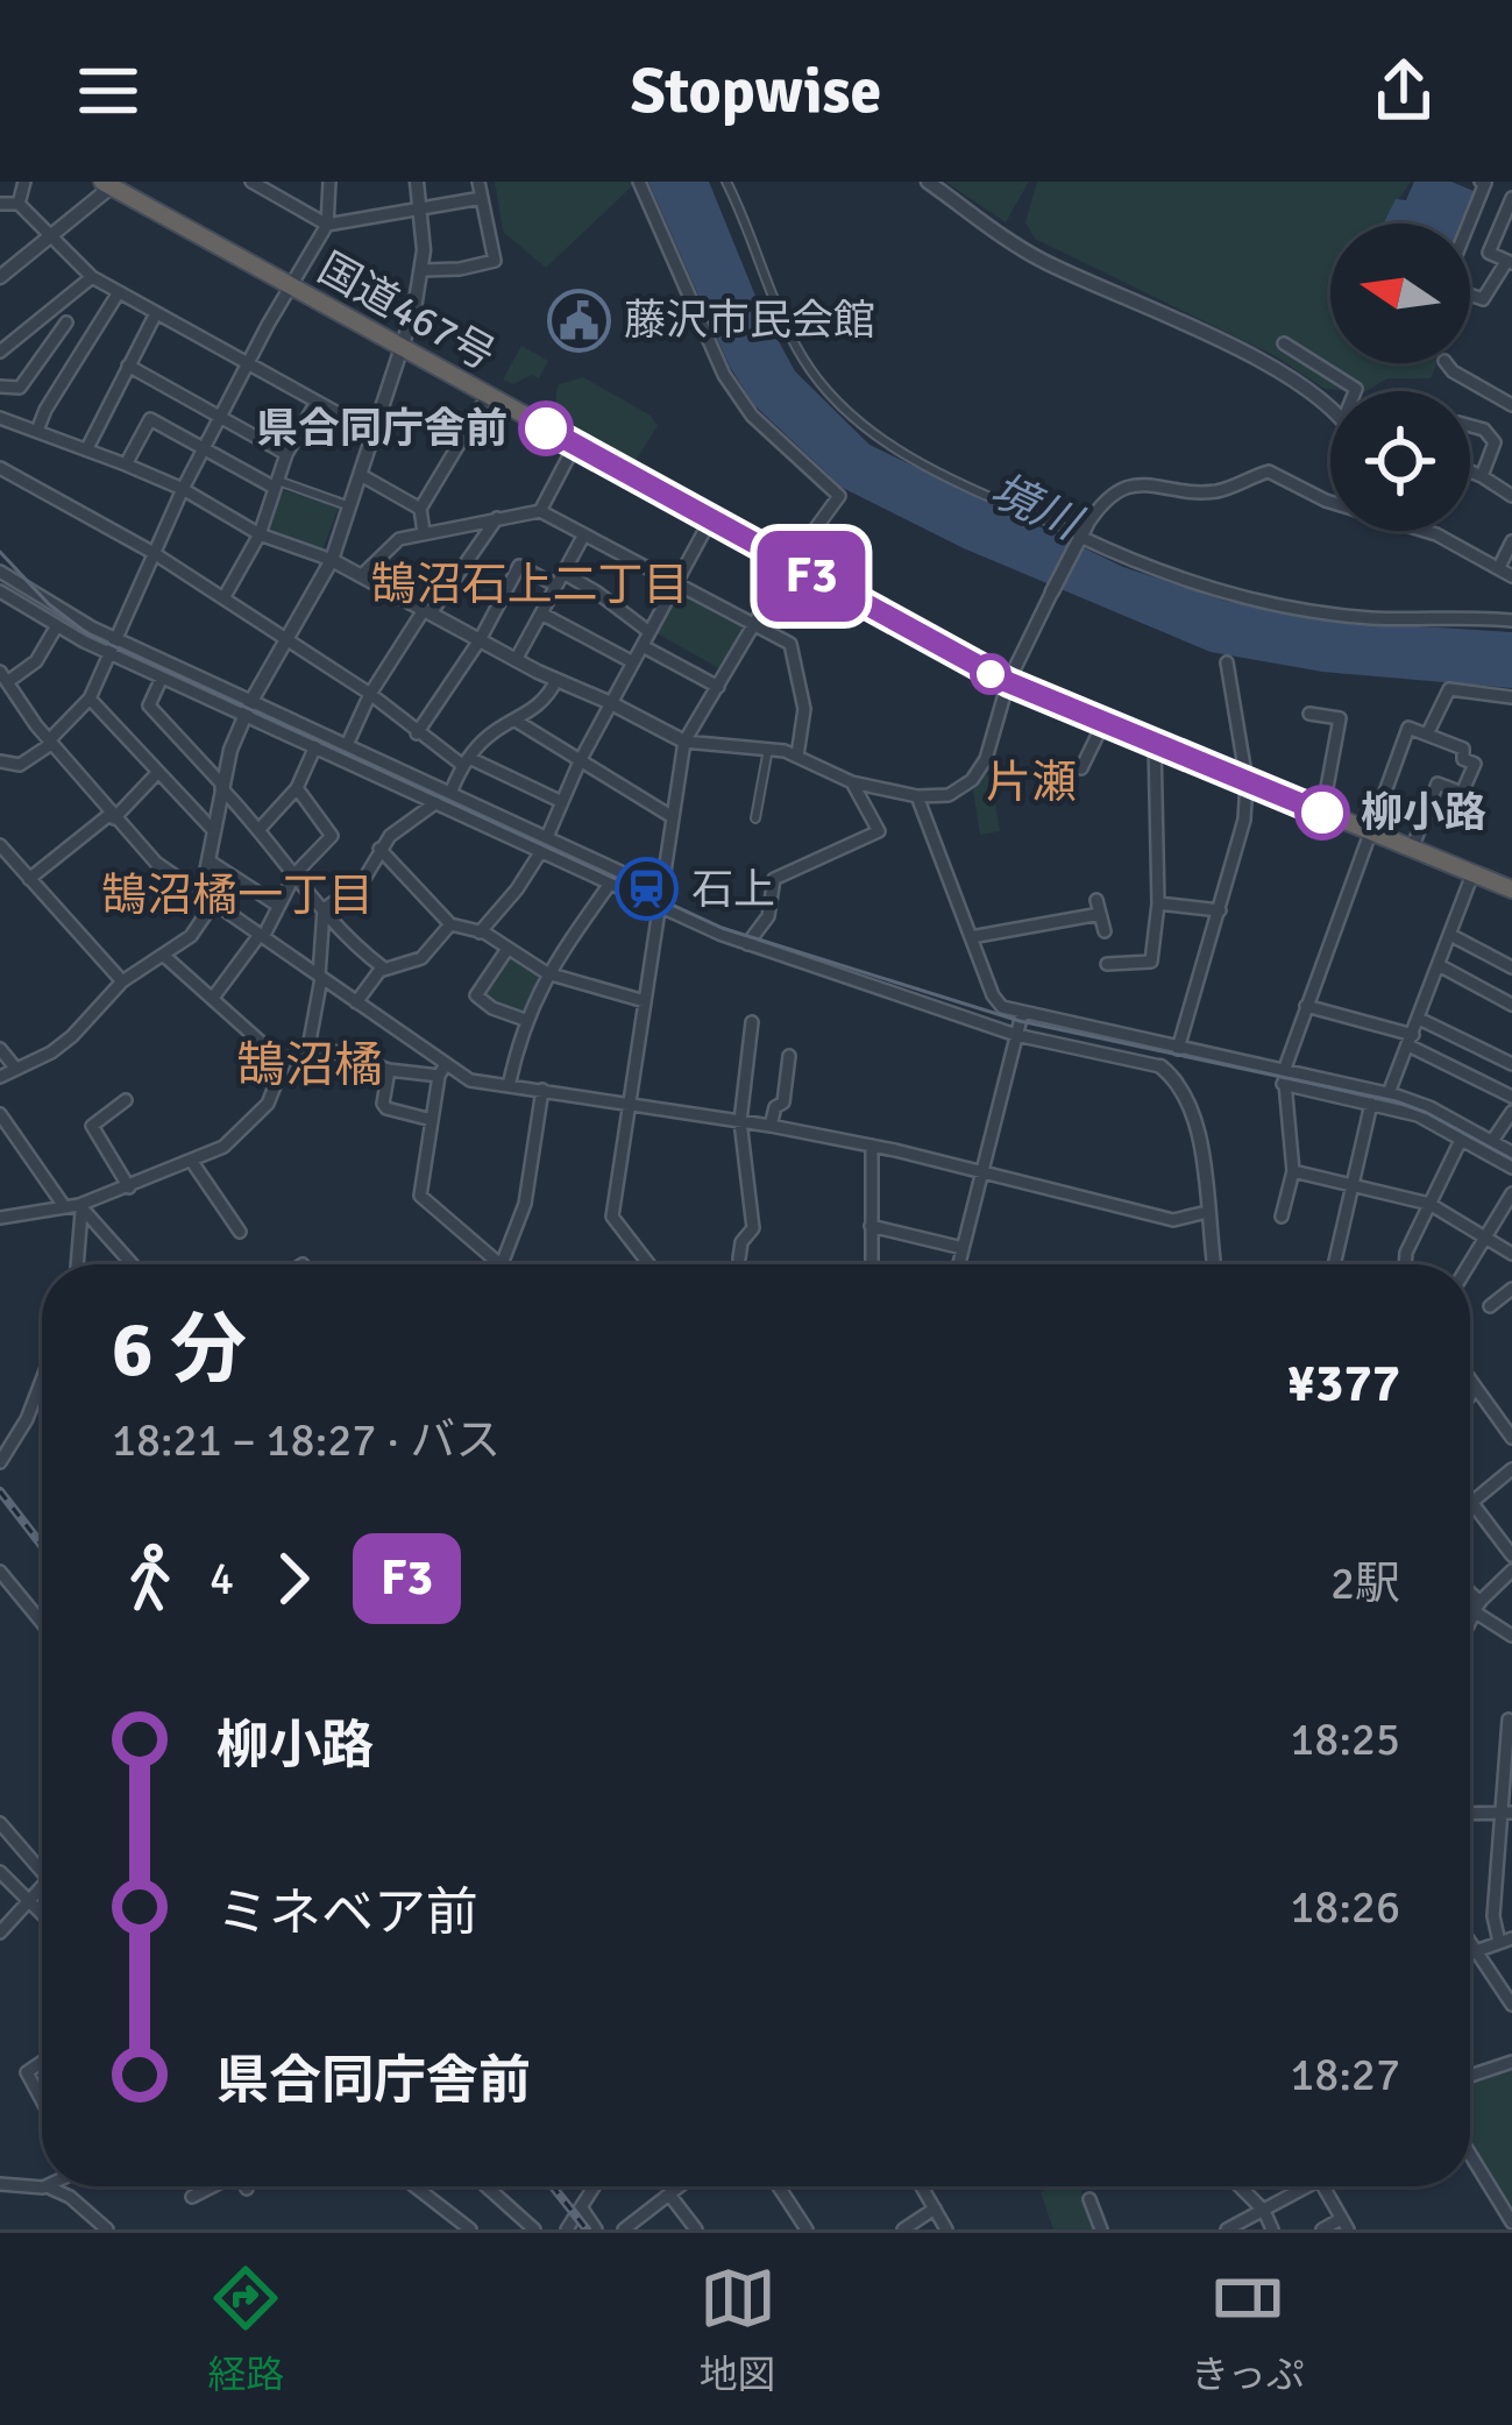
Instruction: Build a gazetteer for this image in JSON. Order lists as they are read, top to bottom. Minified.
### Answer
{"streets":{"highway":["国道467号"]},"districts":["鵠沼石上二丁目","片瀬","鵠沼橘一丁目","鵠沼橘"],"water":["境川"],"places":{"public building":["藤沢市民会館"],"other":["県合同庁舎前","柳小路"],"station":["石上"]},"lines":["bus line F3"],"north":"left","page":{"header":"Stopwise","on_map":"F3","heading":["6 分","18:21 – 18:27 · バス","¥377"],"legs":["4","F3","2駅"],"list":[{"name":"柳小路","value":"18:25"},{"name":"ミネベア前","value":"18:26"},{"name":"県合同庁舎前","value":"18:27"}],"tabs":["経路","地図","きっぷ"]}}
